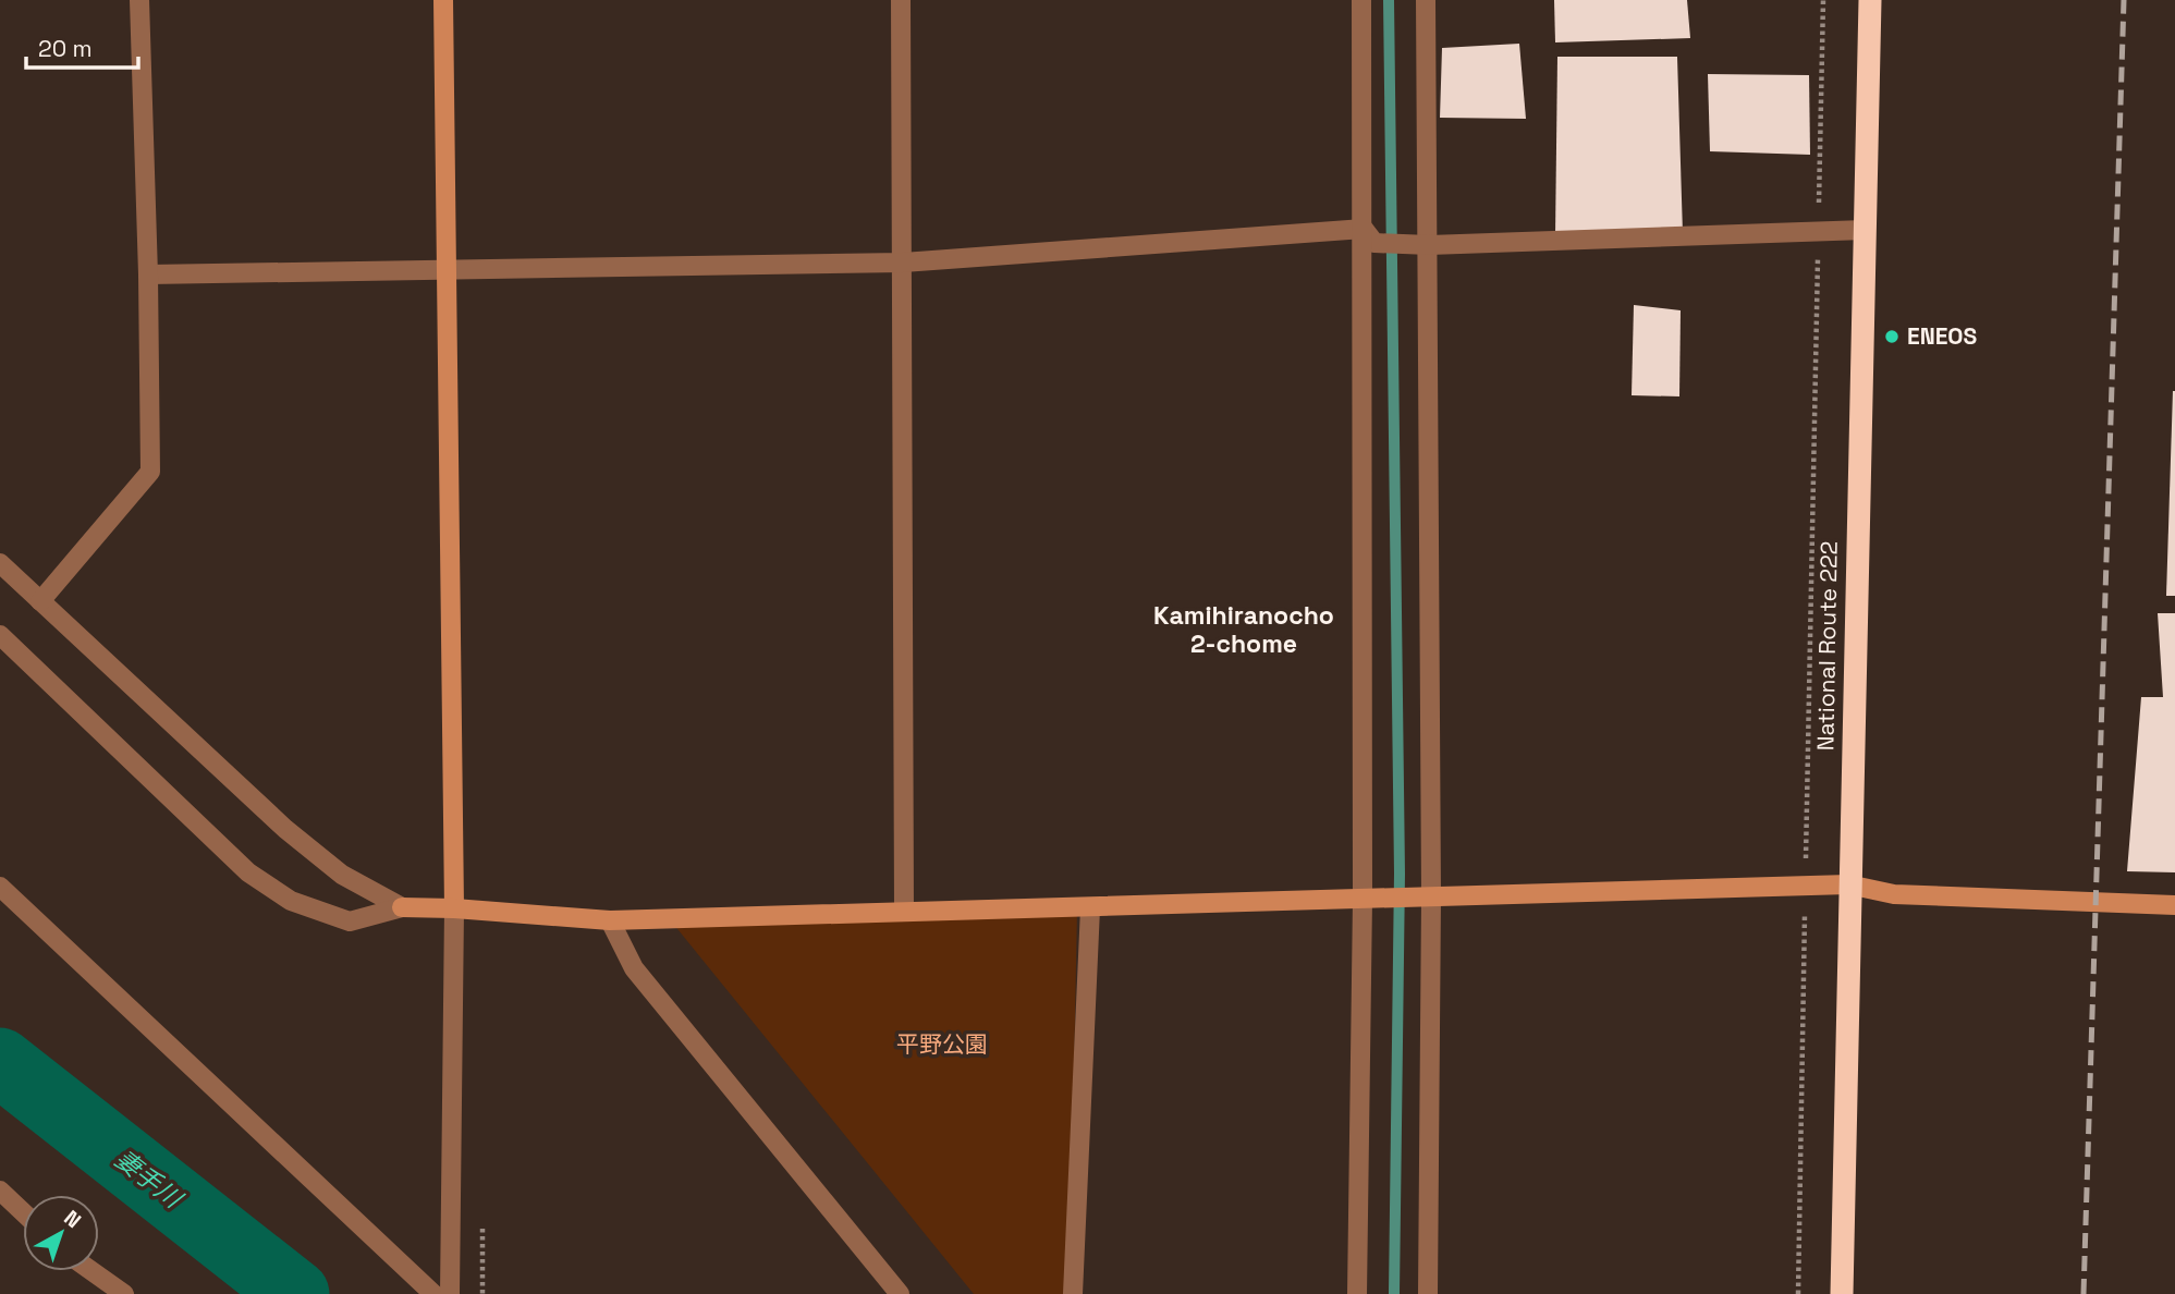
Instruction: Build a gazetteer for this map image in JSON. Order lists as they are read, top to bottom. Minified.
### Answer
{"streets":{"highway":["National Route 222"]},"districts":["Kamihiranocho 2-chome"],"water":["妻手川"],"parks":["平野公園"],"places":["ENEOS"],"scale_bar":"20 m","north":"top right"}
